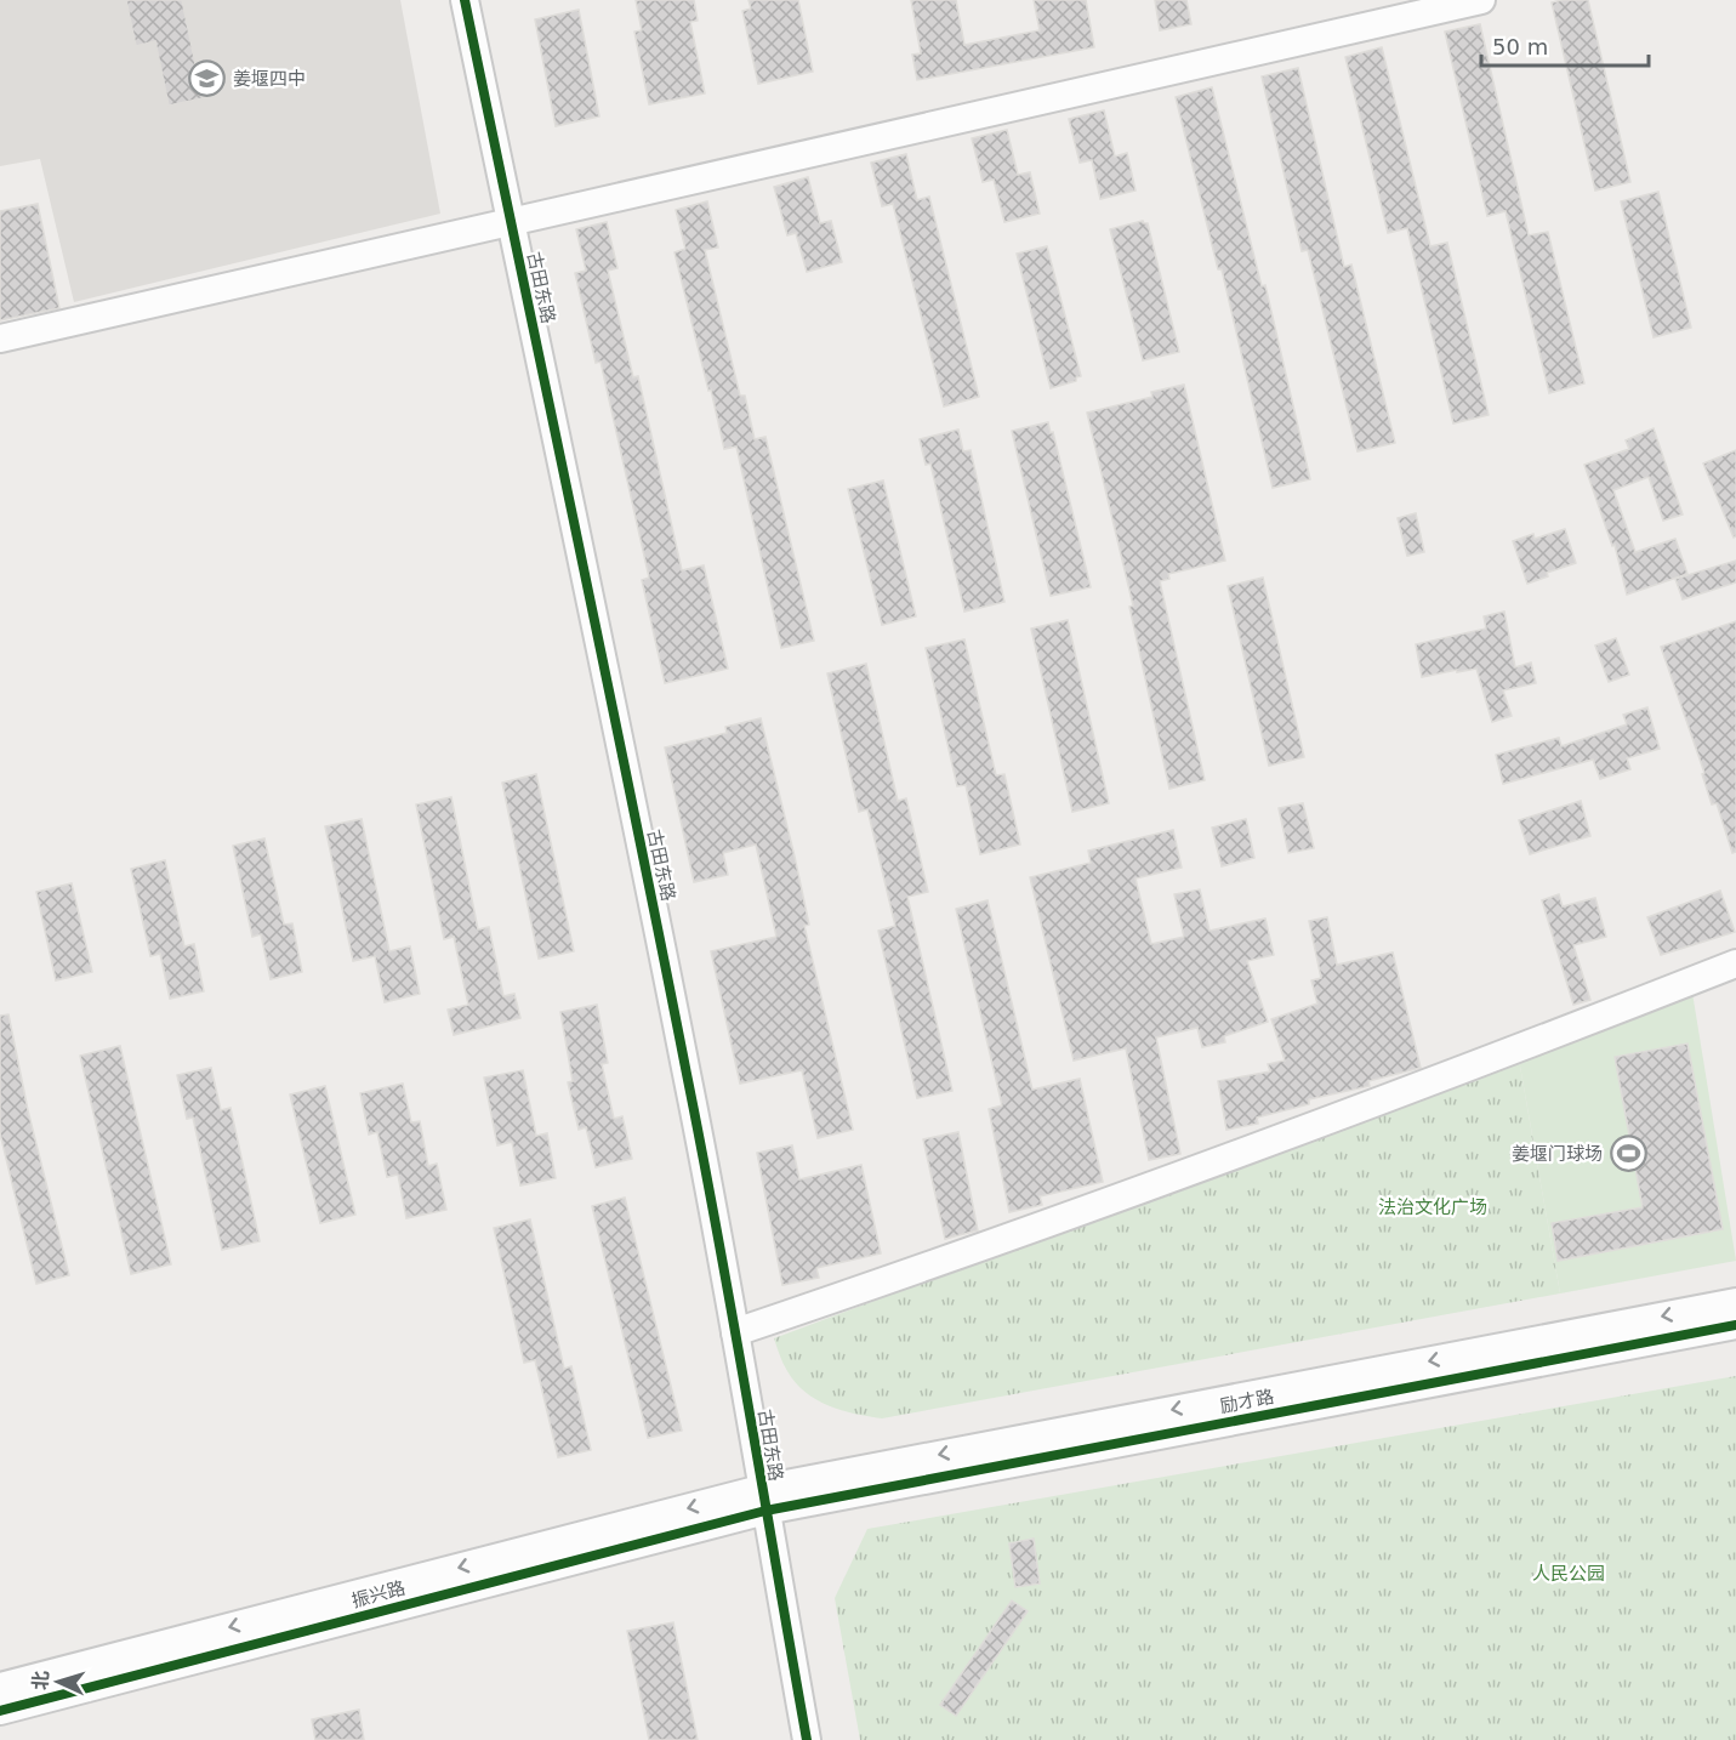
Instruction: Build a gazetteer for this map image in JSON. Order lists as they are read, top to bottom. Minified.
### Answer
{"streets":{"street":["古田东路","励才路","振兴路"]},"crossings":[["古田东路","励才路"],["古田东路","振兴路"],["励才路","振兴路"]],"parks":["法治文化广场","人民公园"],"places":{"school or university":["姜堰四中"],"sports":["姜堰门球场"]},"scale_bar":"50 m","north":"left"}
